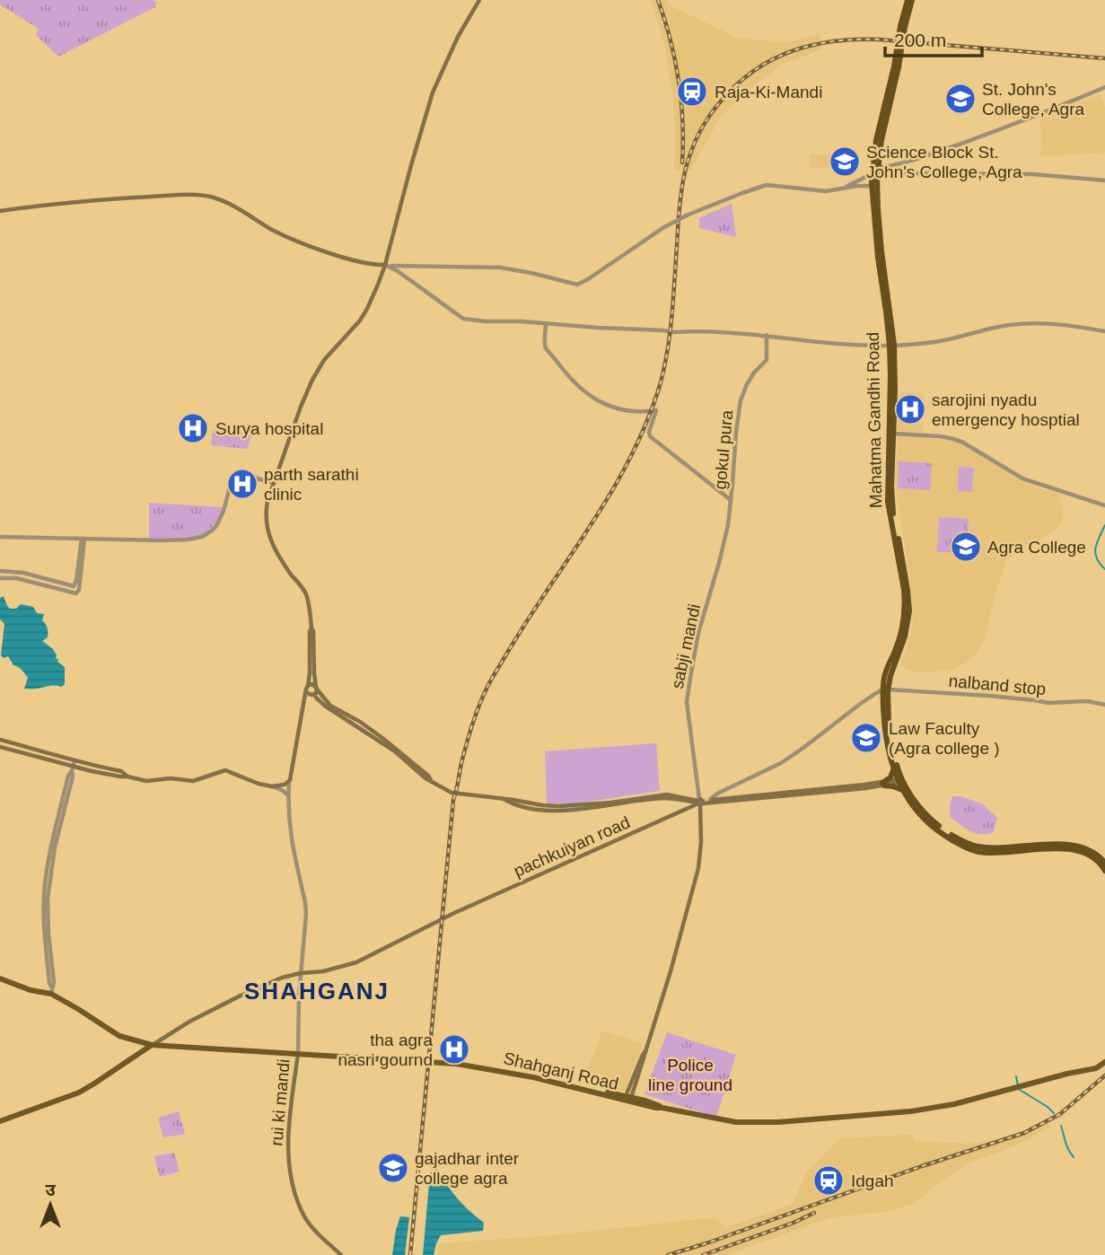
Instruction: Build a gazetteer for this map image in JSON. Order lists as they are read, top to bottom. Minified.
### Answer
{"streets":{"highway":["Mahatma Gandhi Road"],"main road":["pachkuiyan road","Shahganj Road","rui ki mandi"],"street":["gokul pura","sabji mandi","nalband stop"]},"crossings":[["Mahatma Gandhi Road","nalband stop"],["gokul pura","sabji mandi"],["sabji mandi","pachkuiyan road"],["pachkuiyan road","Shahganj Road"],["pachkuiyan road","rui ki mandi"],["Shahganj Road","rui ki mandi"]],"districts":["SHAHGANJ"],"parks":["Police line ground"],"places":{"station":["Raja-Ki-Mandi","Idgah"],"school or university":["St. John's College, Agra","Science Block St. John's College, Agra","Agra College","Law Faculty (Agra college )","gajadhar inter college agra"],"hospital":["sarojini nyadu emergency hosptial","Surya hospital","parth sarathi clinic","tha agra nasri gournd"]},"scale_bar":"200 m","north":"top"}
